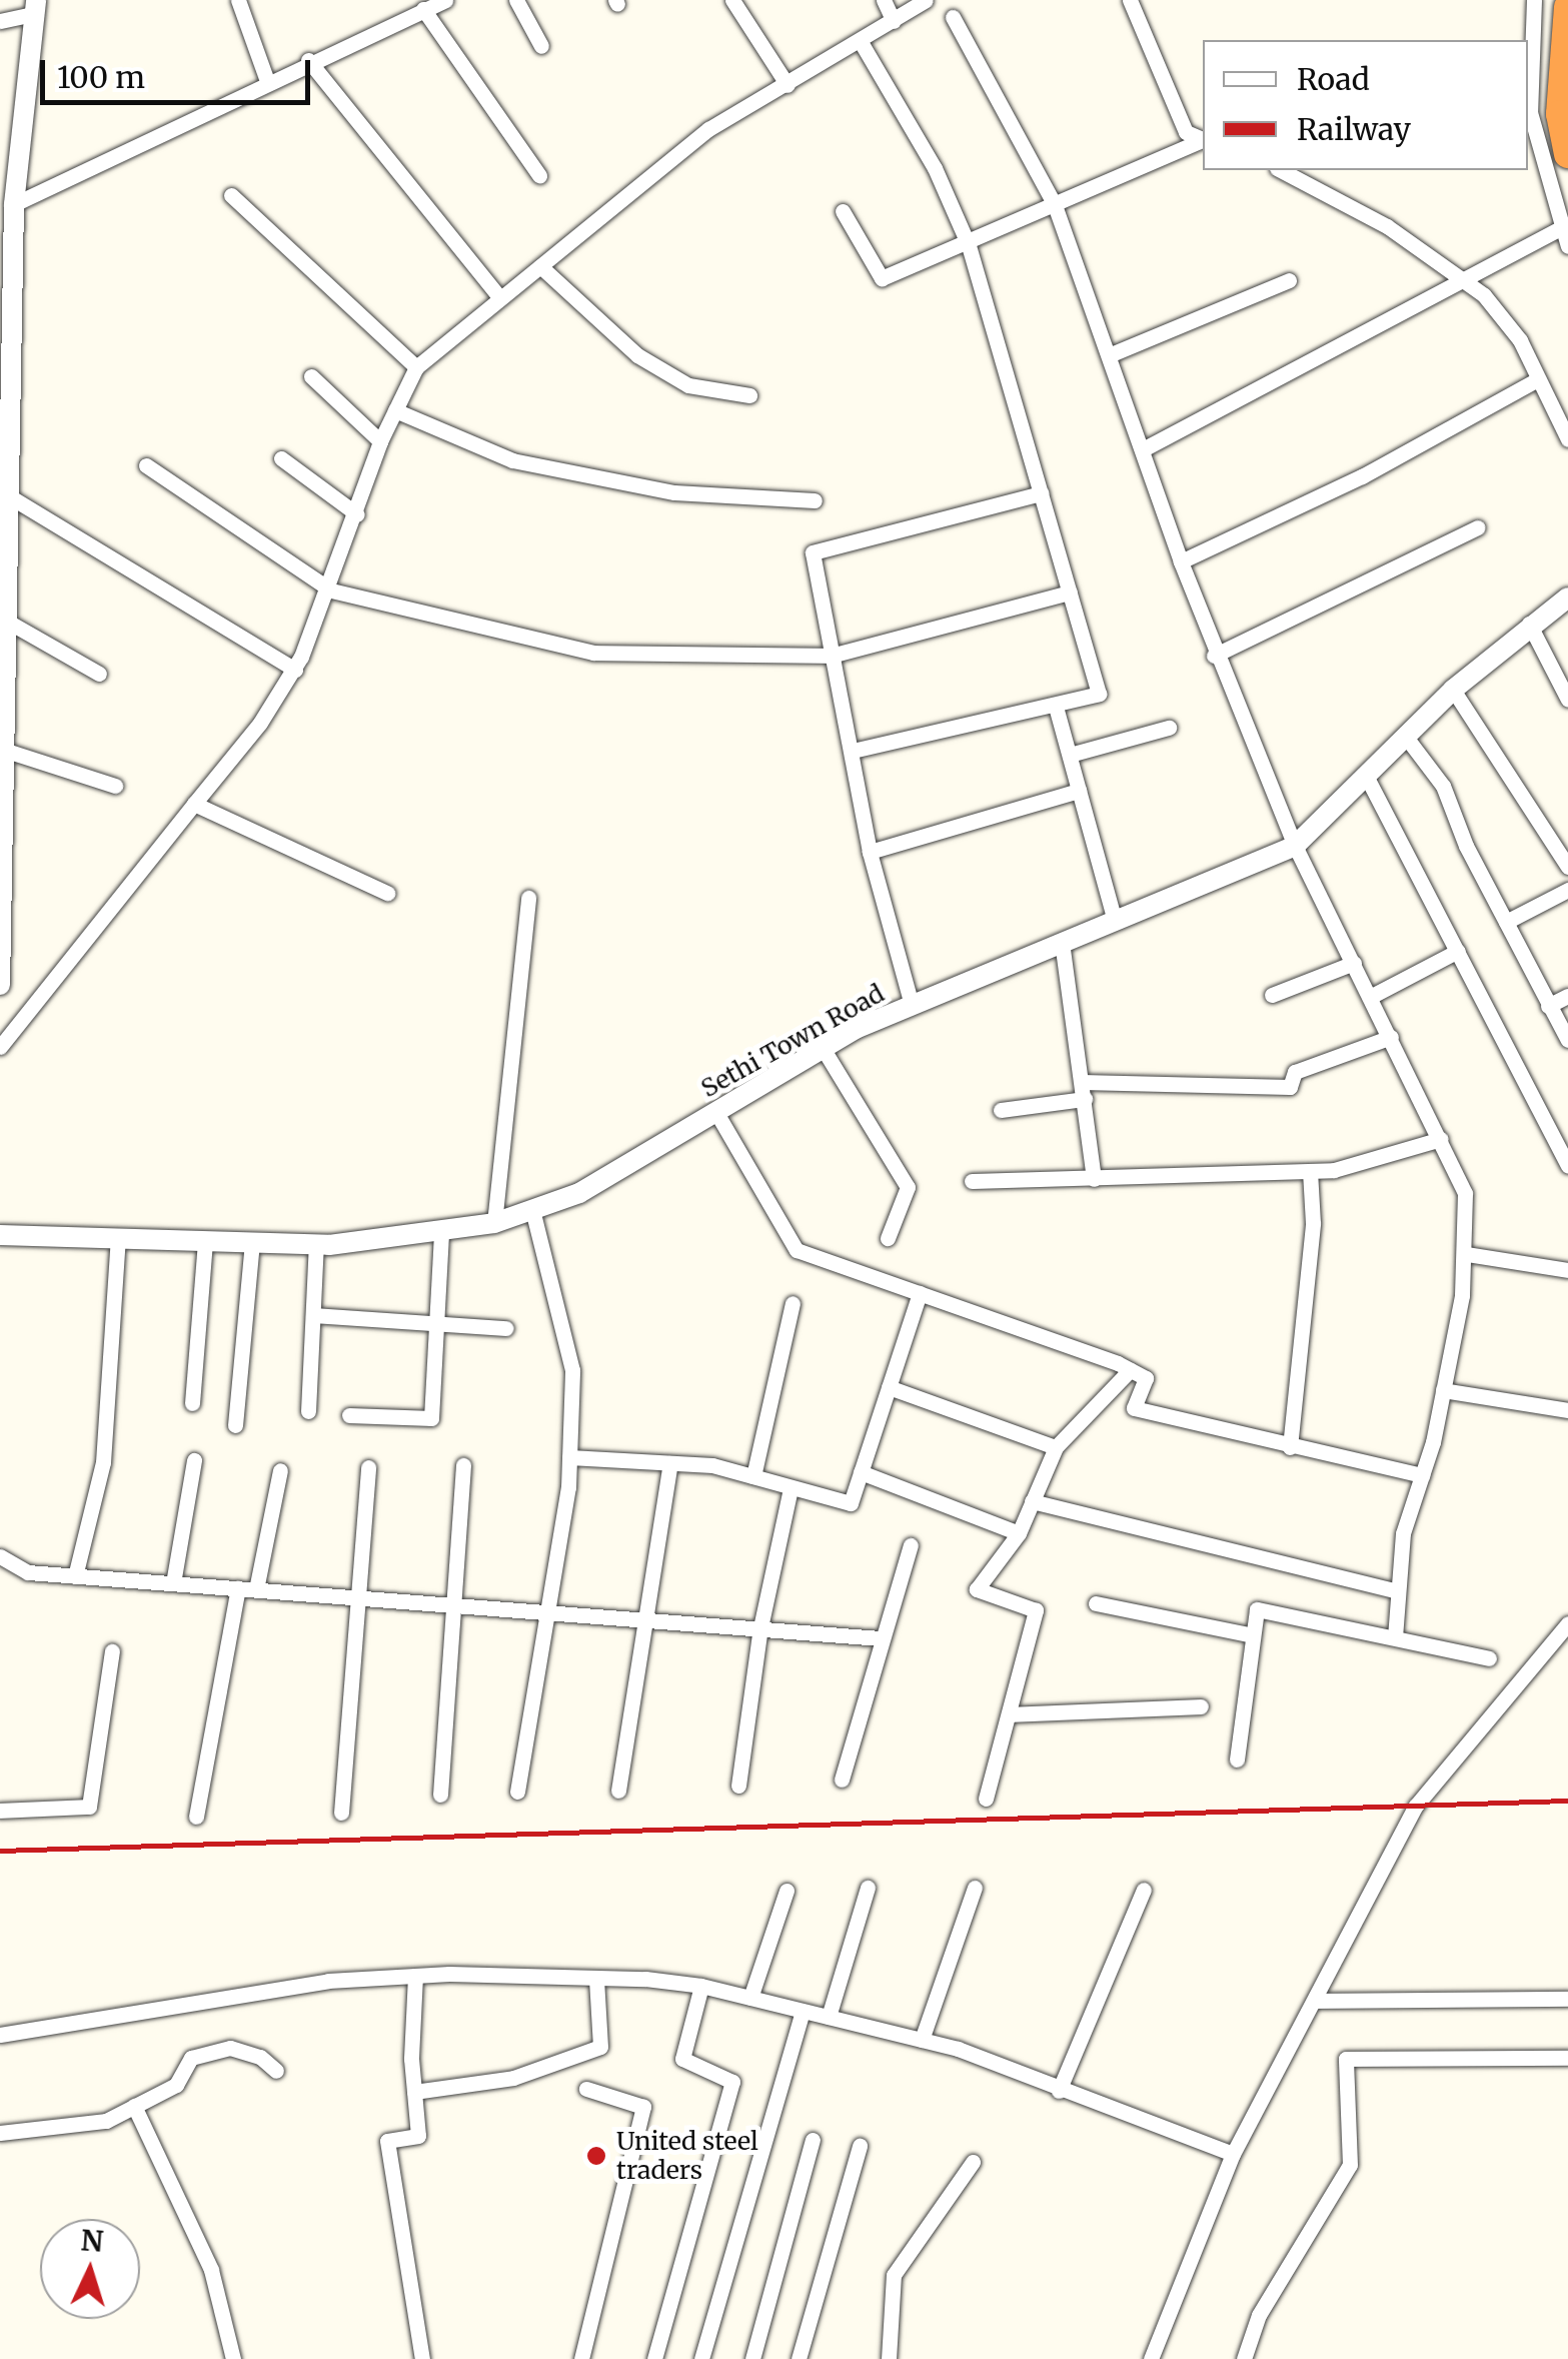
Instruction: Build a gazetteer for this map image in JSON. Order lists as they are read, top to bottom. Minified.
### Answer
{"streets":{"street":["Sethi Town Road"]},"places":["United steel traders"],"legend":["Road","Railway"],"scale_bar":"100 m","north":"top"}
